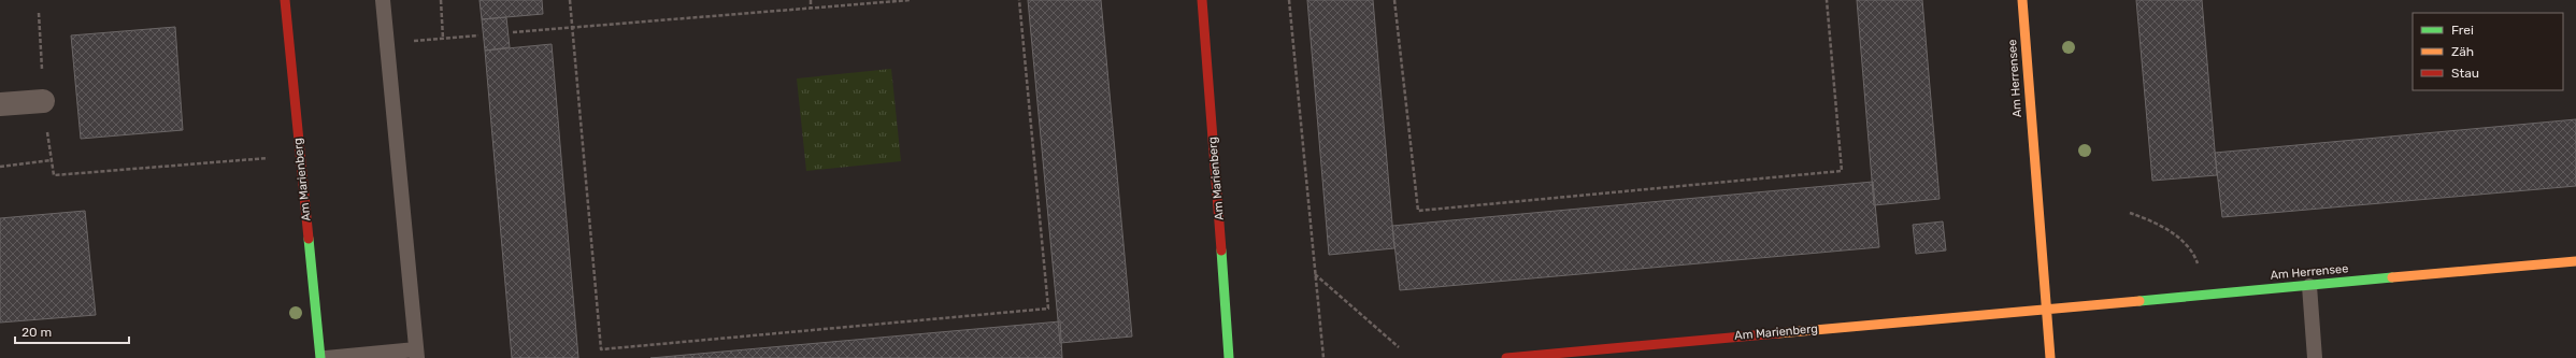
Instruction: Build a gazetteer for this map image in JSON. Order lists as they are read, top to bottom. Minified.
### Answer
{"streets":{"street":["Am Herrensee","Am Marienberg"]},"crossings":[["Am Herrensee","Am Marienberg"]],"legend":["Frei","Zäh","Stau"],"scale_bar":"20 m"}
